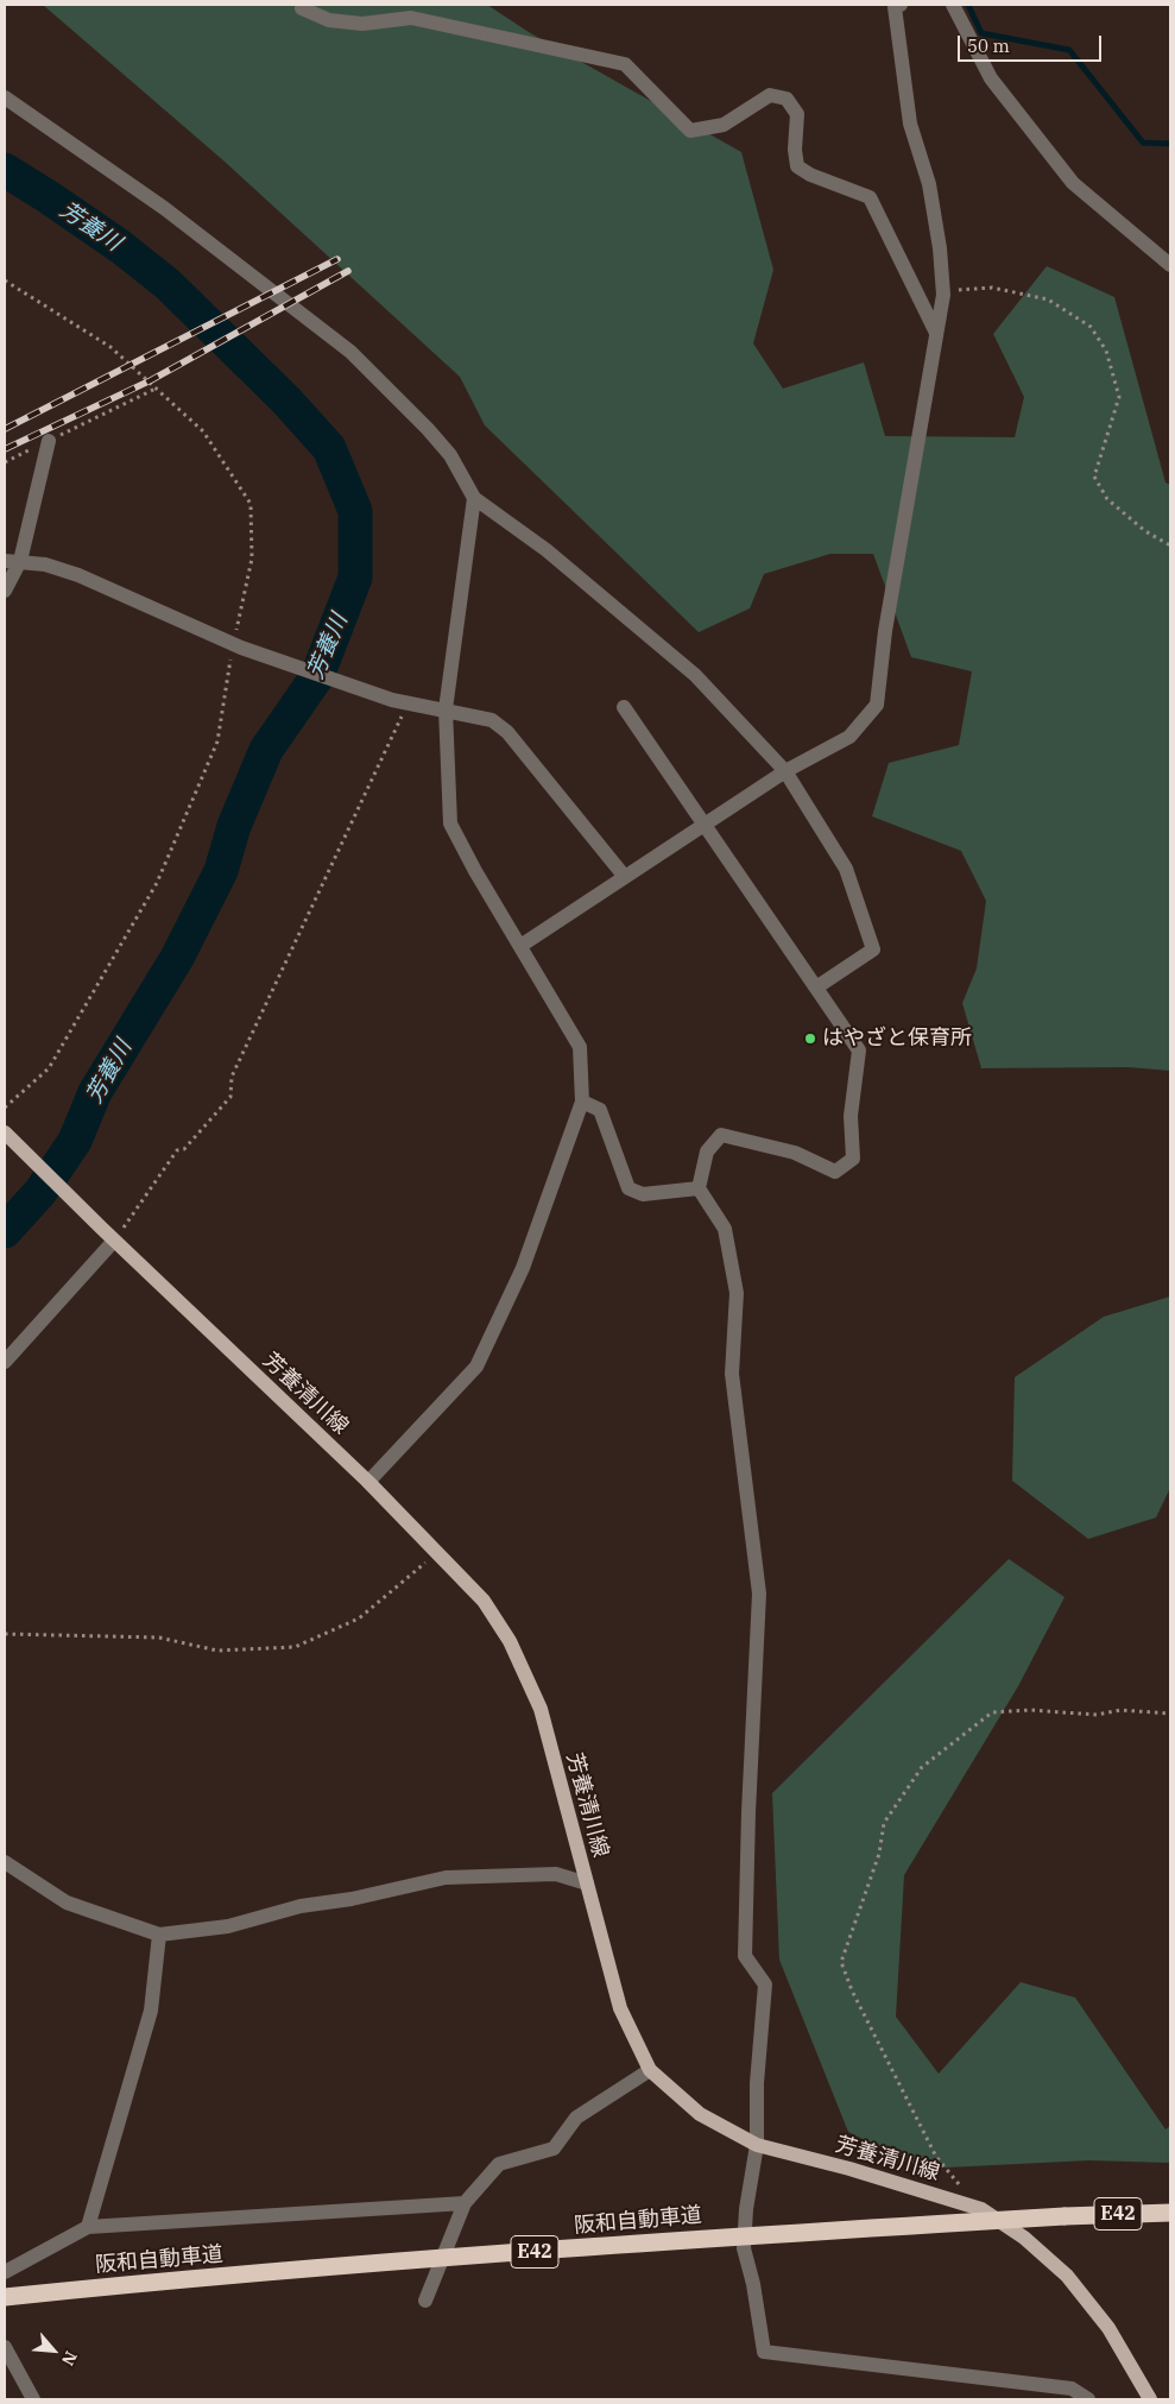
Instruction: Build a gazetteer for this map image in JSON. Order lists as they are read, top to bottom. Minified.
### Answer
{"streets":{"highway":["E42","阪和自動車道"],"main road":["芳養清川線"]},"water":["芳養川"],"places":["はやざと保育所"],"scale_bar":"50 m","north":"bottom right"}
